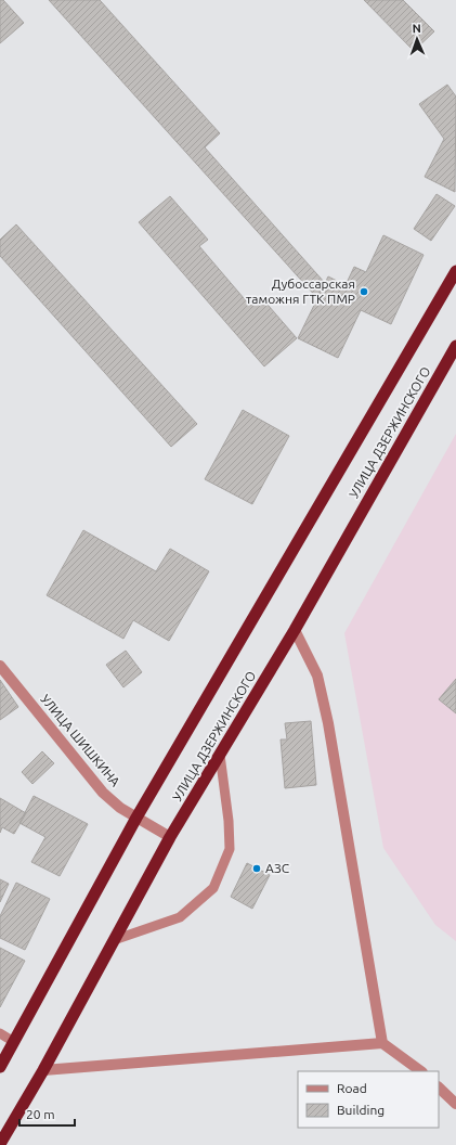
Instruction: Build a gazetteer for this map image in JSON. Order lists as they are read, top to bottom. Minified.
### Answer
{"streets":{"highway":["УЛИЦА ДЗЕРЖИНСКОГО"],"street":["УЛИЦА ШИШКИНА"]},"crossings":[["УЛИЦА ДЗЕРЖИНСКОГО","УЛИЦА ШИШКИНА"]],"places":["Дубоссарская таможня ГТК ПМР","АЗС"],"legend":["Road","Building"],"scale_bar":"20 m","north":"top"}
